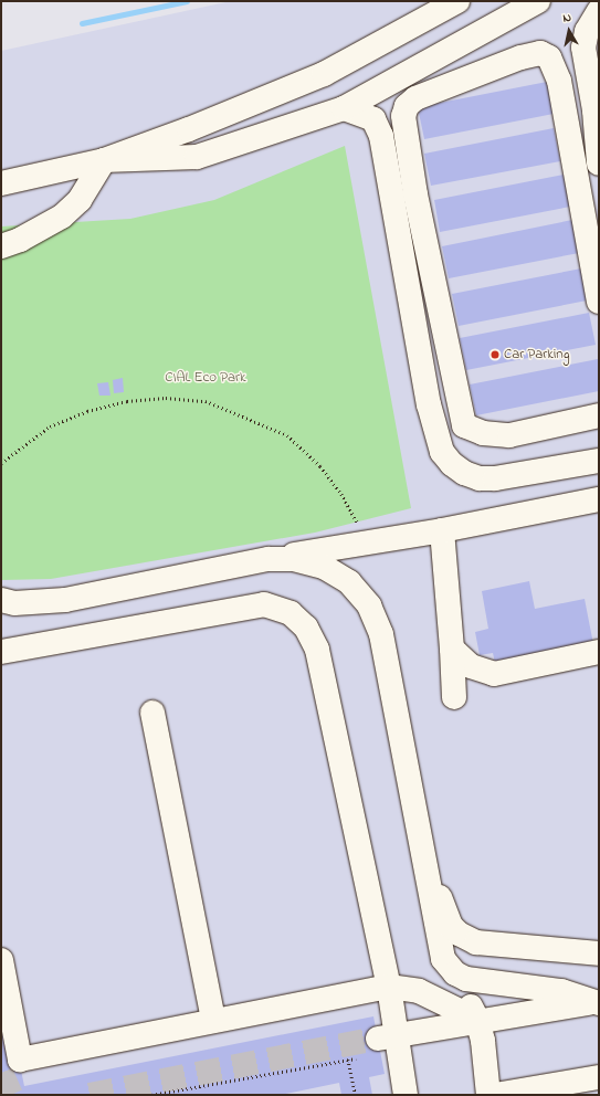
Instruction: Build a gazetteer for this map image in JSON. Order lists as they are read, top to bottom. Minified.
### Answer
{"parks":["CIAL Eco Park"],"places":["Car Parking"],"north":"top"}
